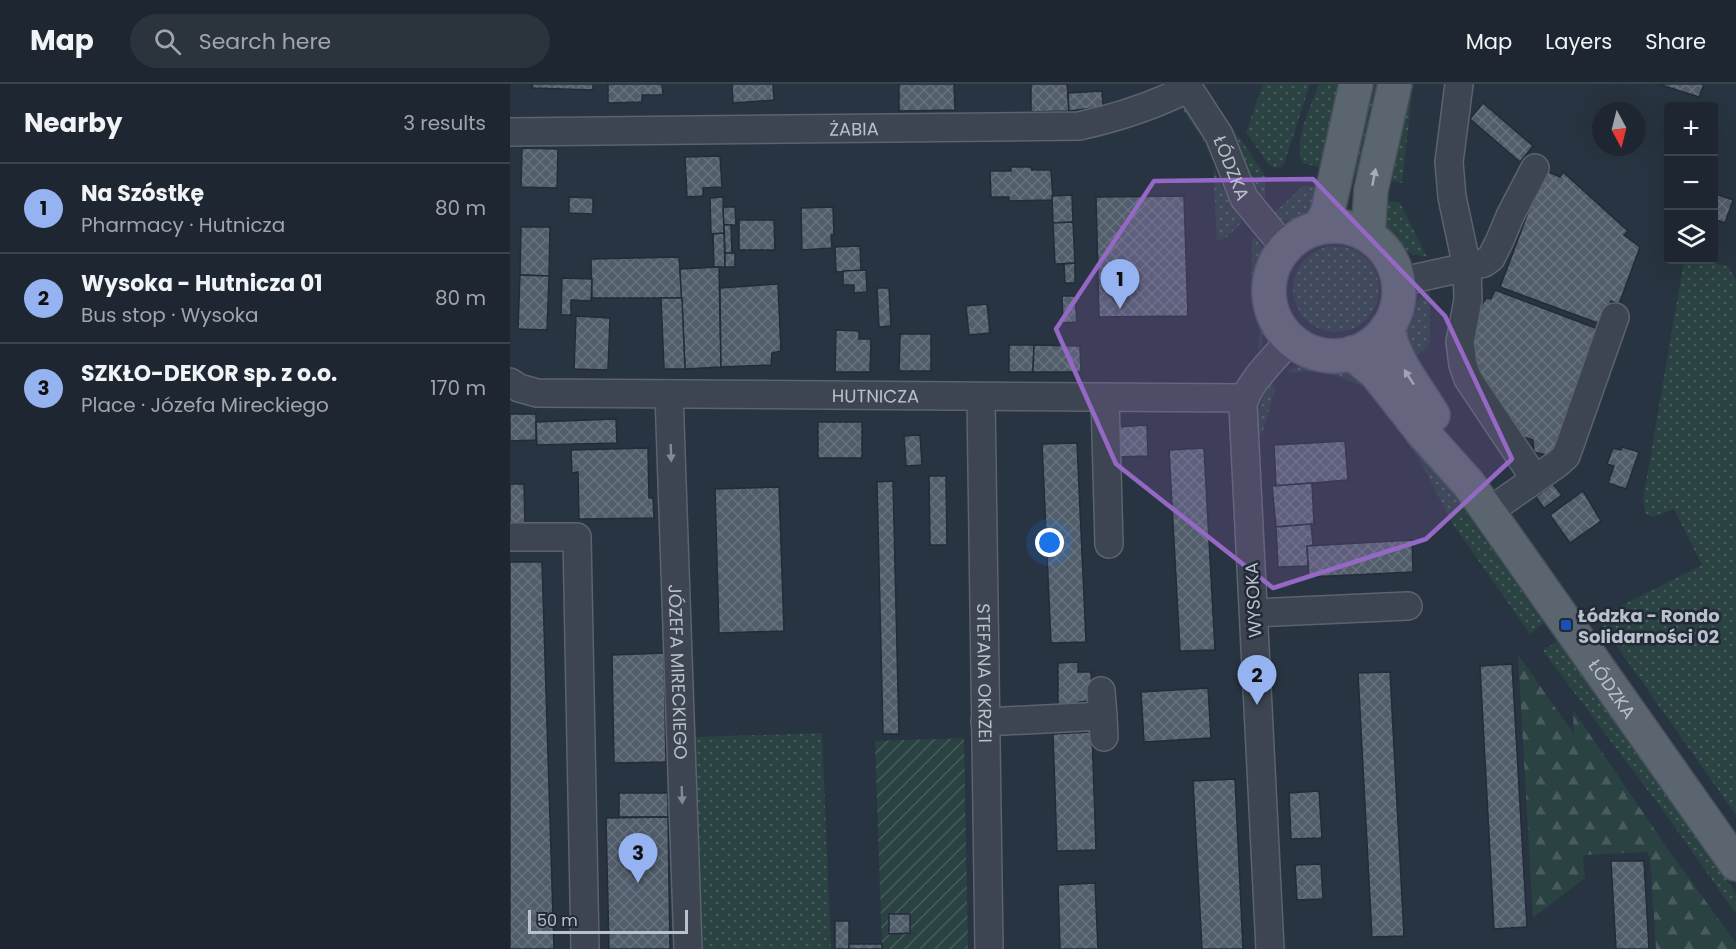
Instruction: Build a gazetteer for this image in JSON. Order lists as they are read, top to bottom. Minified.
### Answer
{"streets":{"main road":["ŁÓDZKA"],"street":["ŻABIA","HUTNICZA","WYSOKA","JÓZEFA MIRECKIEGO","STEFANA OKRZEI"]},"crossings":[["ŻABIA","ŁÓDZKA"],["HUTNICZA","WYSOKA"],["HUTNICZA","JÓZEFA MIRECKIEGO"],["HUTNICZA","STEFANA OKRZEI"]],"one_way":["JÓZEFA MIRECKIEGO"],"places":{"transit":["Łódzka - Rondo Solidarności 02"]},"scale_bar":"50 m","north":"bottom","page":{"header":"Map","search":"Search here","nav":["Map","Layers","Share"],"heading":["Nearby","3 results"],"map_buttons":["+","−"],"list":[{"mark":"1","name":"Na Szóstkę","note":"Pharmacy · Hutnicza","value":"80 m"},{"mark":"2","name":"Wysoka - Hutnicza 01","note":"Bus stop · Wysoka","value":"80 m"},{"mark":"3","name":"SZKŁO-DEKOR sp. z o.o.","note":"Place · Józefa Mireckiego","value":"170 m"}],"pins":["1","2","3"],"scale":"50 m"}}
